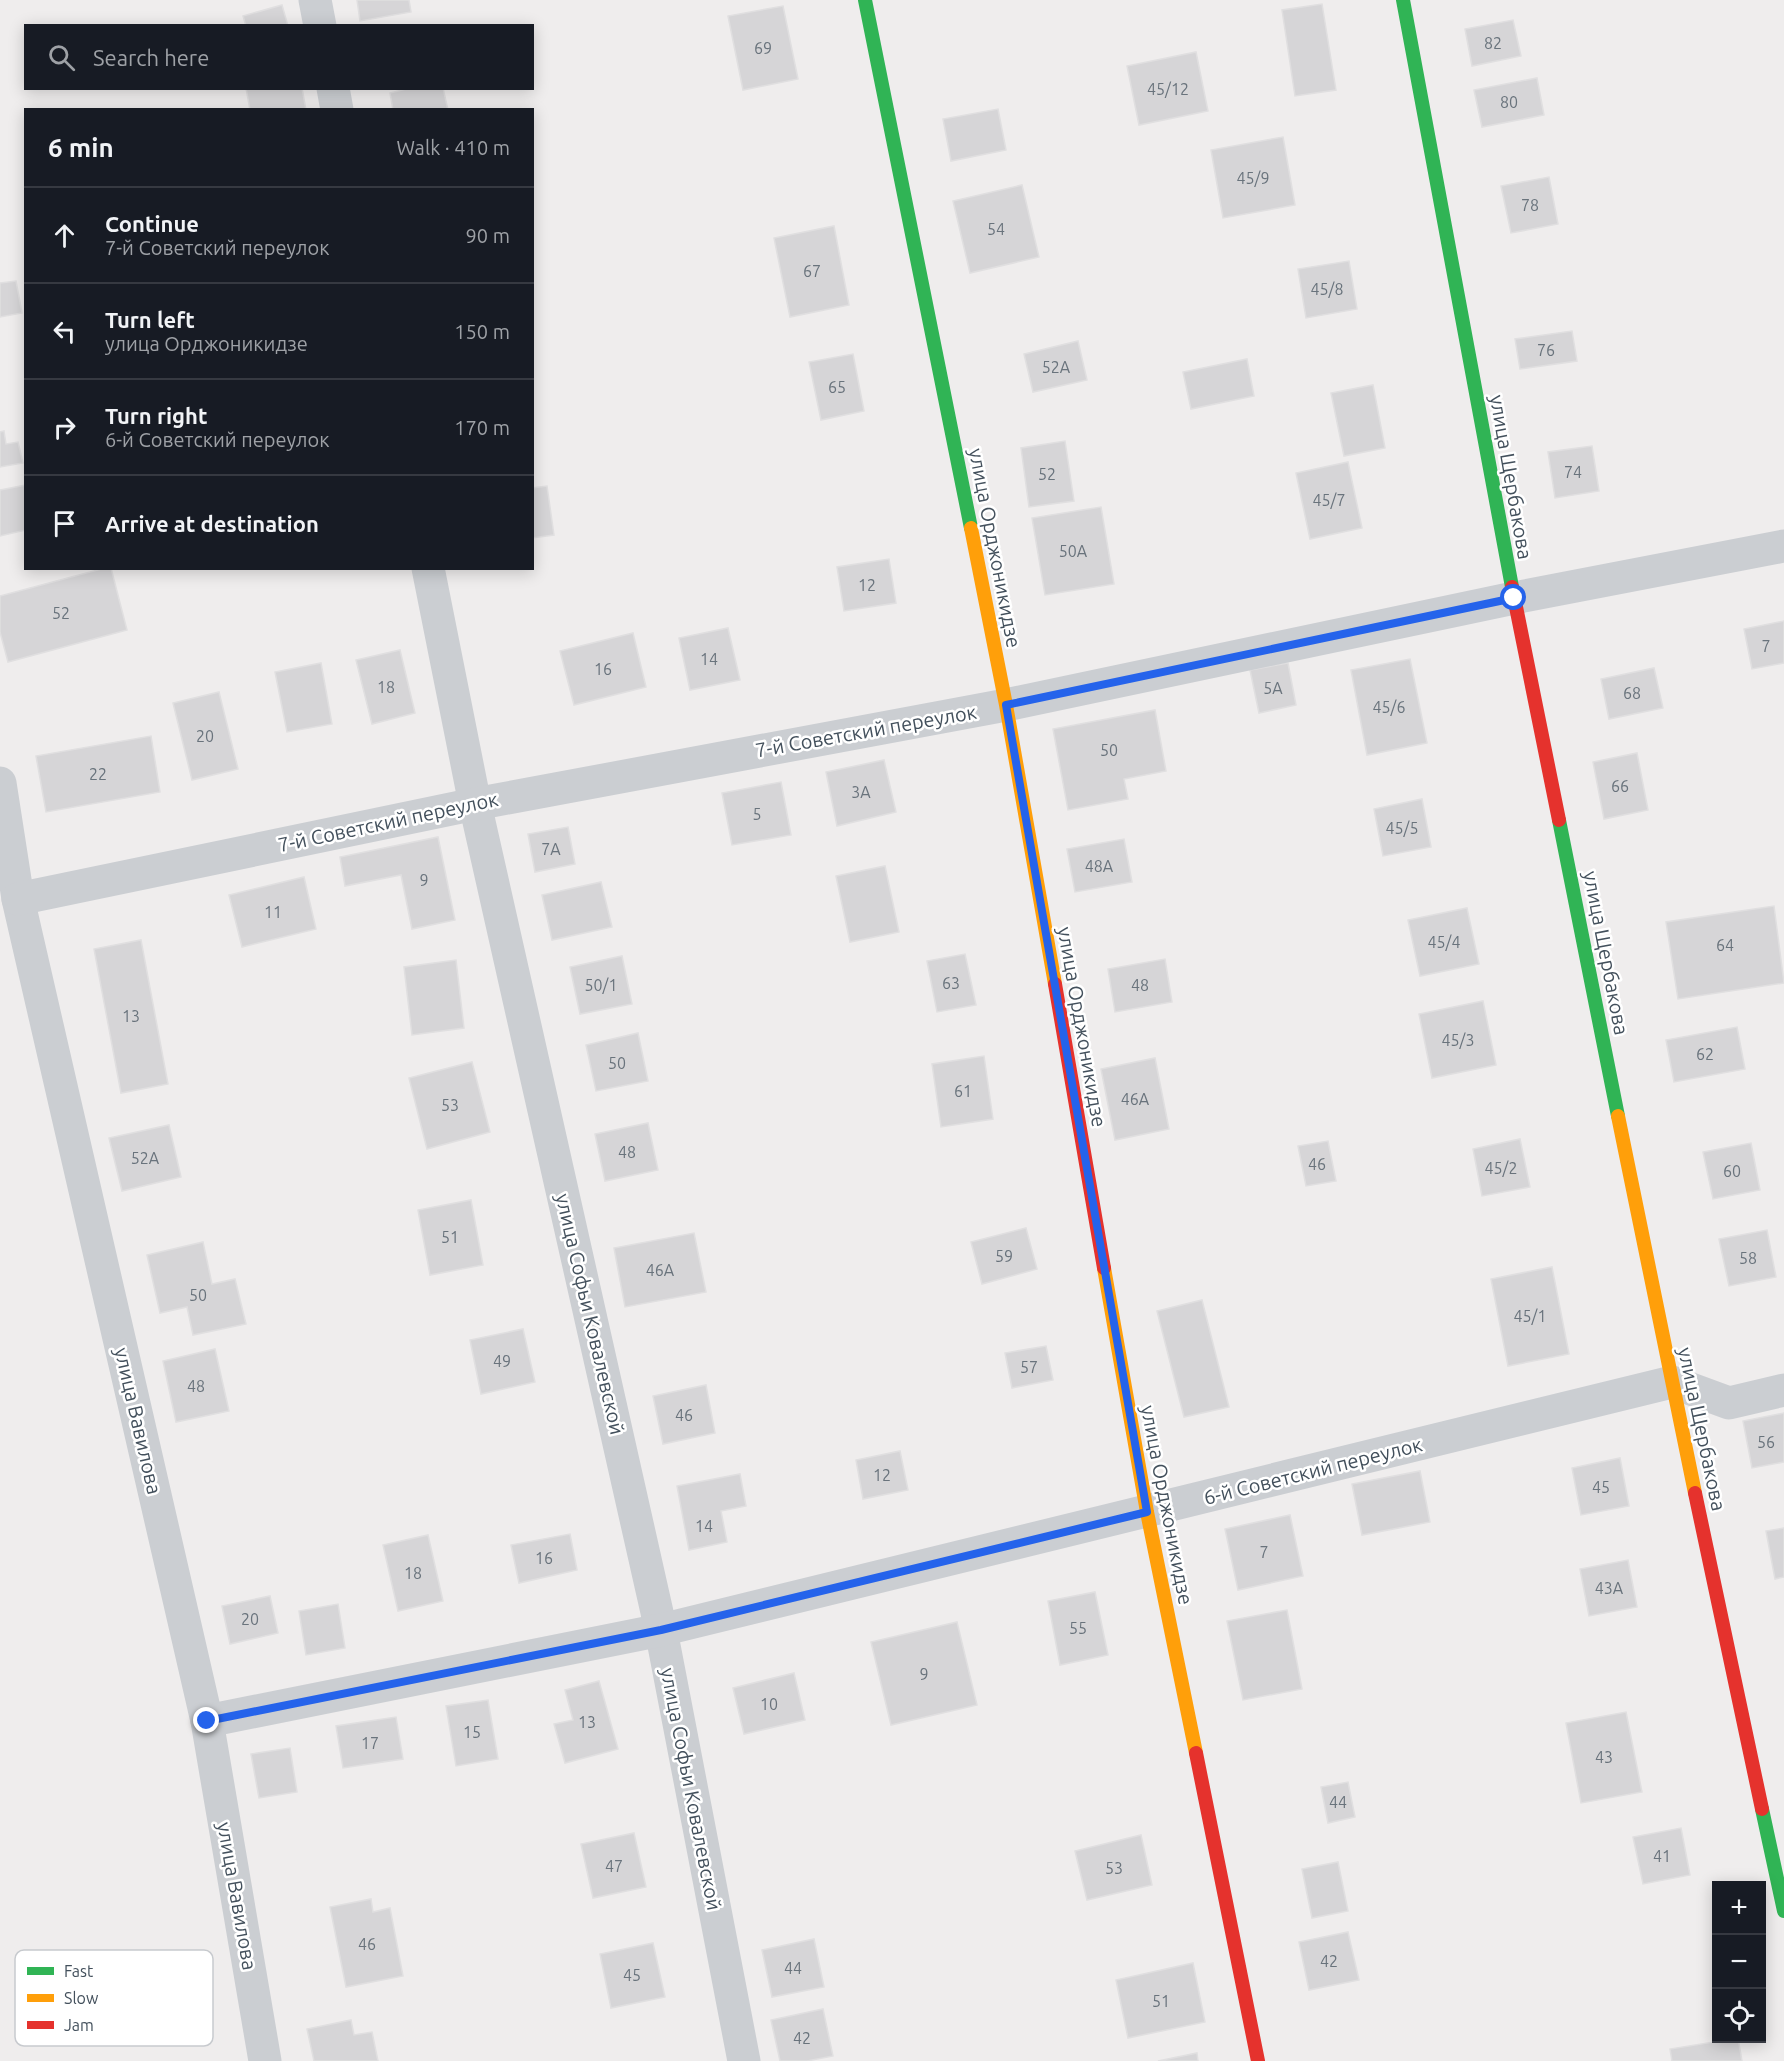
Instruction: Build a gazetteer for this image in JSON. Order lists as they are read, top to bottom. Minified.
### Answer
{"streets":{"street":["улица Щербакова","улица Орджоникидзе","7-й Советский переулок","улица Софьи Ковалевской","улица Вавилова","6-й Советский переулок"]},"crossings":[["улица Щербакова","7-й Советский переулок"],["улица Щербакова","6-й Советский переулок"],["улица Орджоникидзе","7-й Советский переулок"],["улица Орджоникидзе","6-й Советский переулок"],["7-й Советский переулок","улица Софьи Ковалевской"],["7-й Советский переулок","улица Вавилова"],["улица Софьи Ковалевской","6-й Советский переулок"],["улица Вавилова","6-й Советский переулок"]],"house_numbers":["82","69","45/12","80","45/9","78","54","67","45/8","76","52А","65","74","52","45/7","50А","12","52","7","14","16","18","5А","68","45/6","20","50","22","66","3А","5","45/5","7А","48А","9","11","45/4","64","63","50/1","48","13","45/3","62","50","61","46А","53","48","52А","46","45/2","60","51","59","58","46А","50","45/1","49","57","48","46","56","12","45","14","7","16","18","43А","20","55","9","10","13","15","17","43","44","41","47","53","46","42","44","45","51","42"],"legend":["Fast","Slow","Jam"],"page":{"search":"Search here","heading":["6 min","Walk · 410 m"],"list":[["Continue","7-й Советский переулок","90 m"],["Turn left","улица Орджоникидзе","150 m"],["Turn right","6-й Советский переулок","170 m"],"Arrive at destination"],"map_buttons":["+","−"]}}
